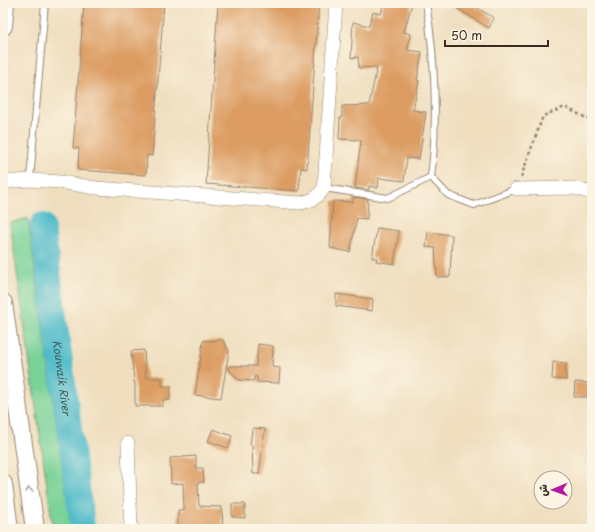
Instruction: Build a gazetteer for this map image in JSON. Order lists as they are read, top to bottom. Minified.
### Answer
{"water":["Kouwaik River"],"scale_bar":"50 m","north":"left"}
